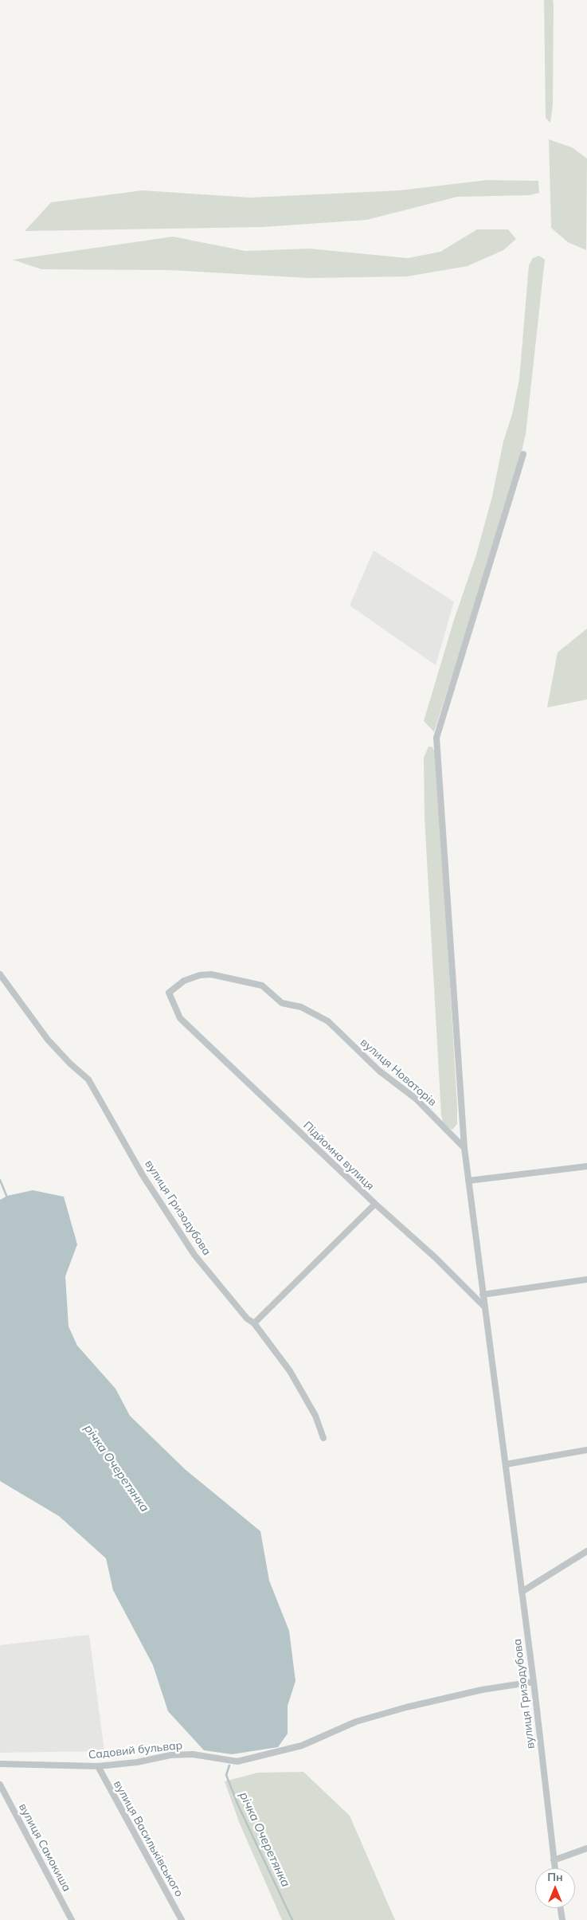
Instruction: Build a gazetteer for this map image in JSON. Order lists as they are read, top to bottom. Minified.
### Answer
{"streets":{"street":["вулиця Новаторів","Підйомна вулиця","вулиця Гризодубова","Садовий бульвар","вулиця Васильківського","вулиця Самокиша"]},"crossings":[["вулиця Новаторів","Підйомна вулиця"],["вулиця Новаторів","вулиця Гризодубова"],["Підйомна вулиця","вулиця Гризодубова"],["вулиця Гризодубова","Садовий бульвар"],["Садовий бульвар","вулиця Васильківського"]],"water":["річка Очеретянка"],"north":"top"}
